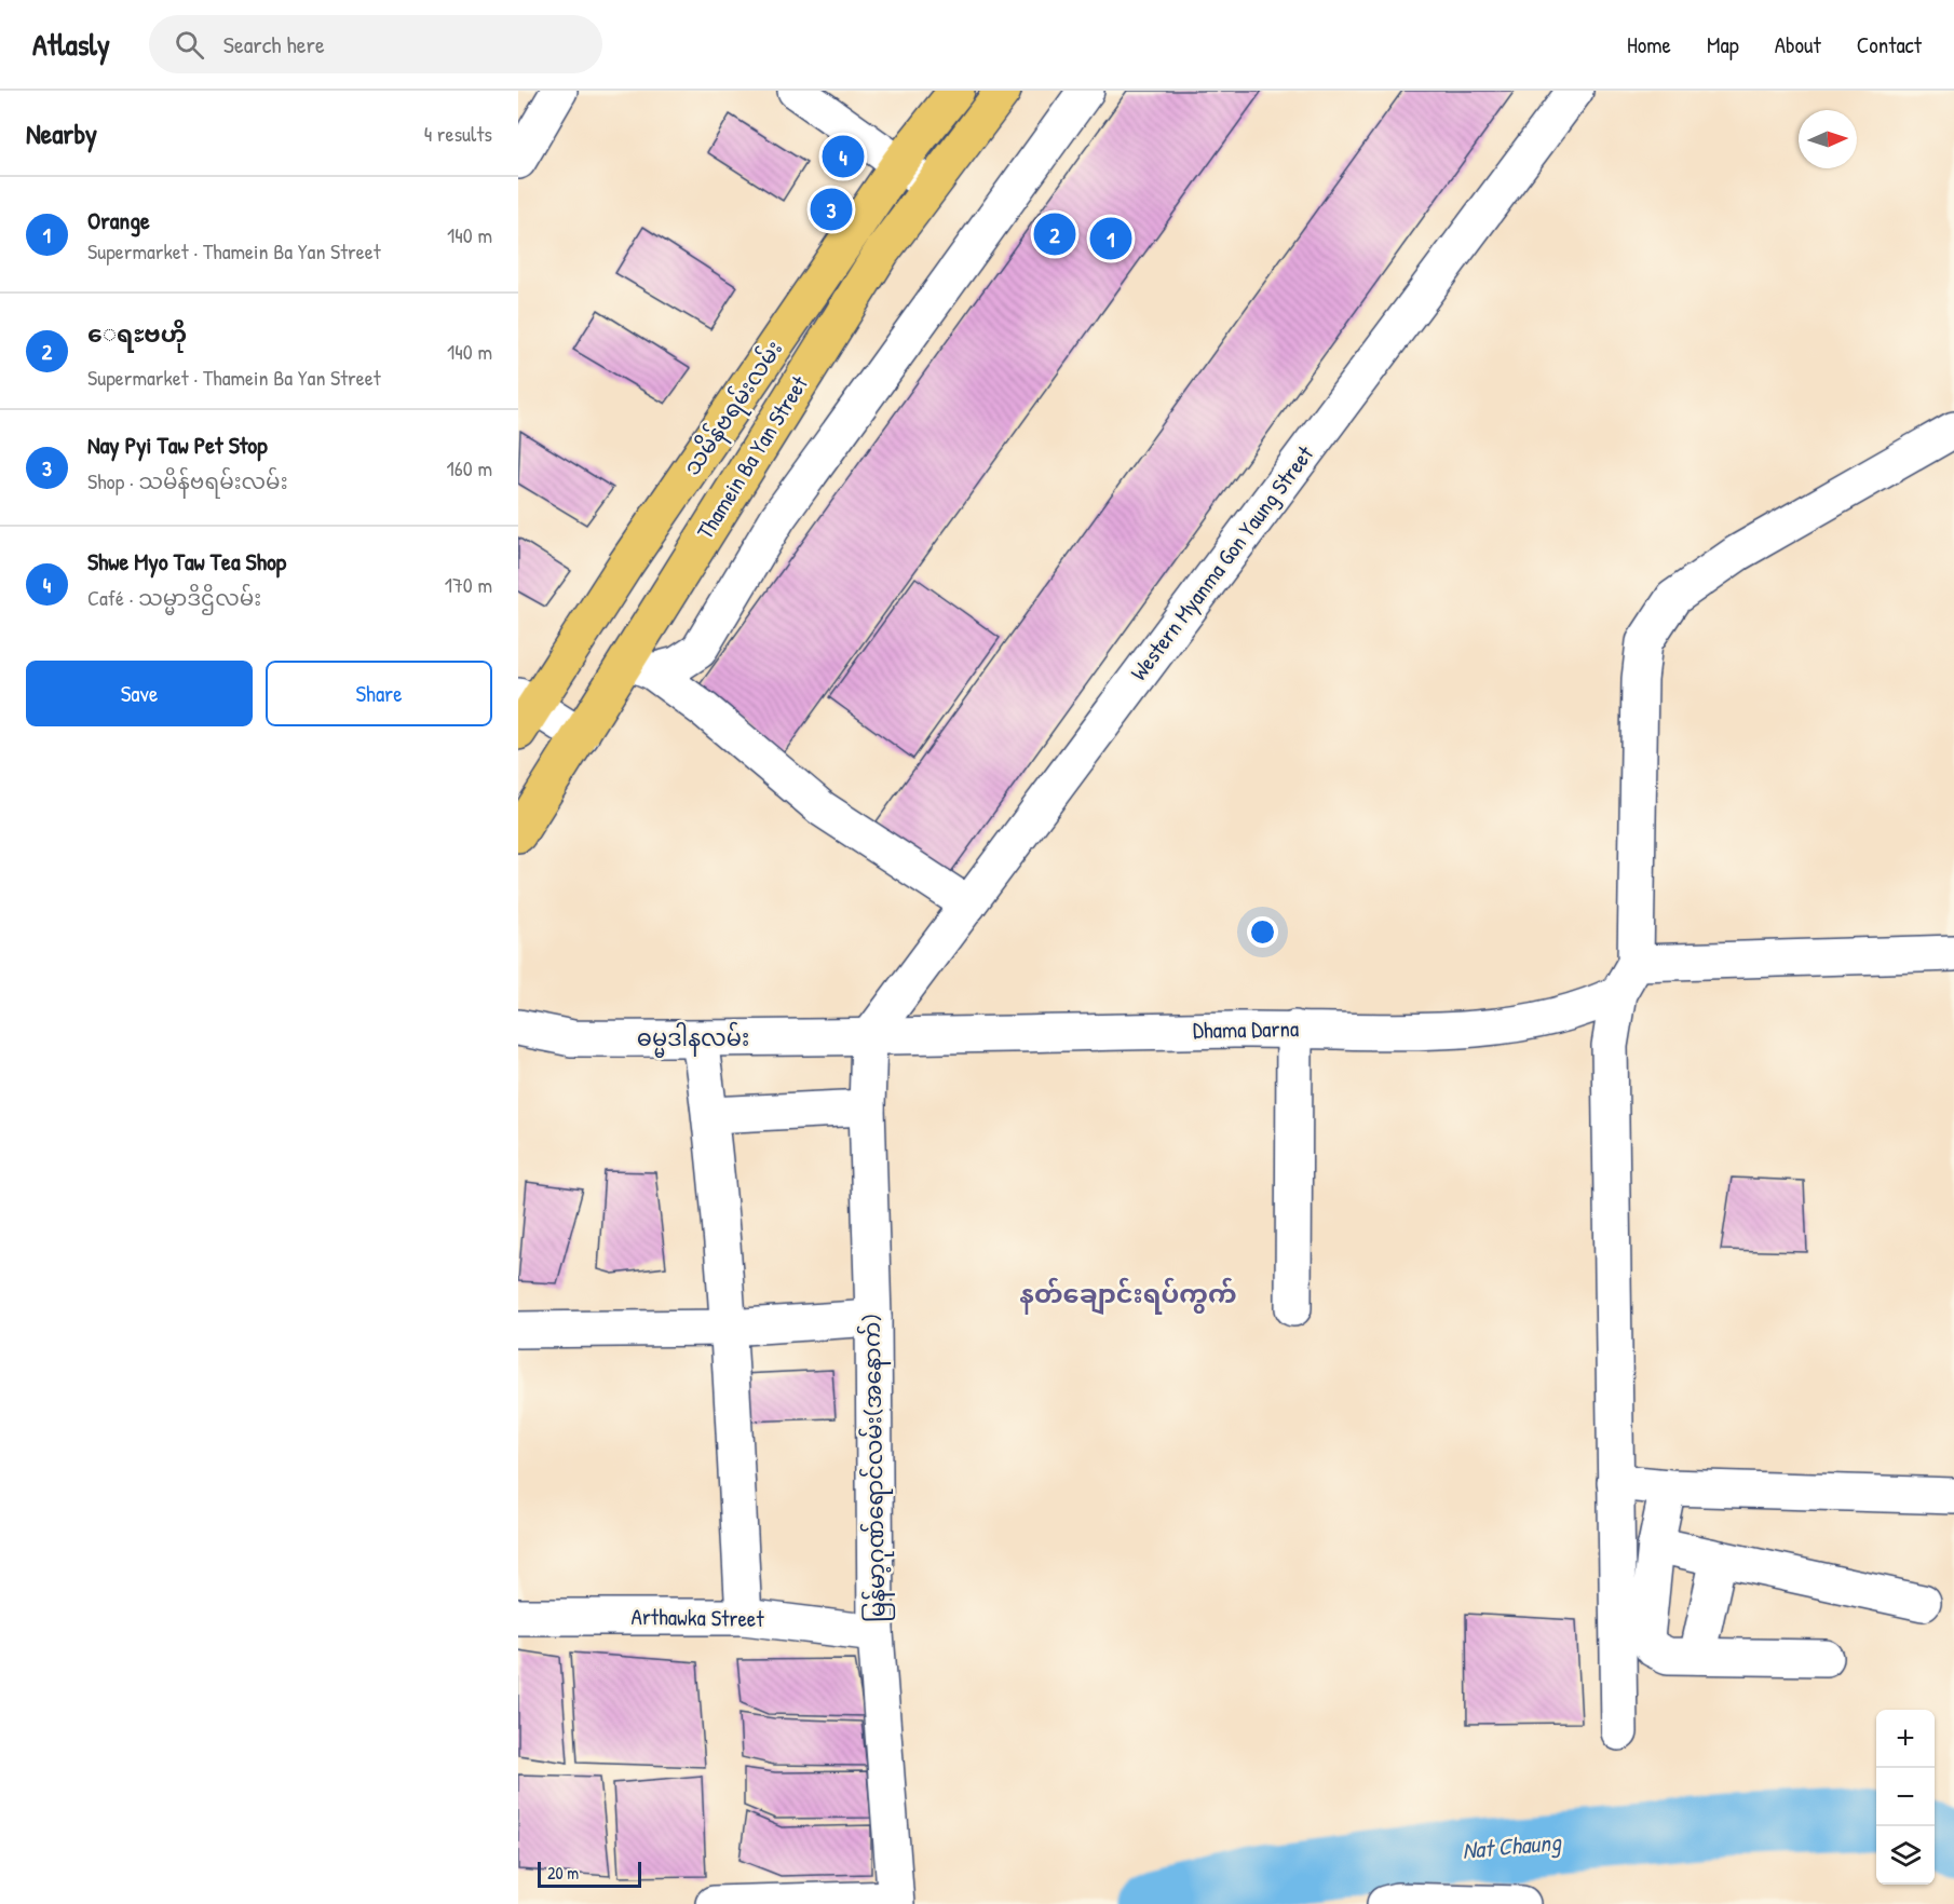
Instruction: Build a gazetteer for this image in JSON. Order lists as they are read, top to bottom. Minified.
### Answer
{"streets":{"main road":["သမိန်ဗရမ်းလမ်း","Thamein Ba Yan Street"],"street":["Western Myanma Gon Yaung Street","Dhama Darna","ဓမ္မဒါနလမ်း","မြန်မာ့ဂုဏ်ရောင်လမ်း(အနောက်)","Arthawka Street"]},"crossings":[["Western Myanma Gon Yaung Street","Dhama Darna"],["Western Myanma Gon Yaung Street","ဓမ္မဒါနလမ်း"],["Western Myanma Gon Yaung Street","မြန်မာ့ဂုဏ်ရောင်လမ်း(အနောက်)"],["Dhama Darna","ဓမ္မဒါနလမ်း"],["Dhama Darna","မြန်မာ့ဂုဏ်ရောင်လမ်း(အနောက်)"],["ဓမ္မဒါနလမ်း","မြန်မာ့ဂုဏ်ရောင်လမ်း(အနောက်)"],["မြန်မာ့ဂုဏ်ရောင်လမ်း(အနောက်)","Arthawka Street"]],"districts":["နတ်ချောင်းရပ်ကွက်"],"water":["Nat Chaung"],"scale_bar":"20 m","north":"right","page":{"header":"Atlasly","search":"Search here","nav":["Home","Map","About","Contact"],"heading":["Nearby","4 results"],"pins":["4","3","2","1"],"list":[{"mark":"1","name":"Orange","note":"Supermarket · Thamein Ba Yan Street","value":"140 m"},{"mark":"2","name":"ေရႊဗဟို","note":"Supermarket · Thamein Ba Yan Street","value":"140 m"},{"mark":"3","name":"Nay Pyi Taw Pet Stop","note":"Shop · သမိန်ဗရမ်းလမ်း","value":"160 m"},{"mark":"4","name":"Shwe Myo Taw Tea Shop","note":"Café · သမ္မာဒိဌိလမ်း","value":"170 m"}],"buttons":["Save","Share"],"map_buttons":["+","−"],"scale":"20 m"}}
